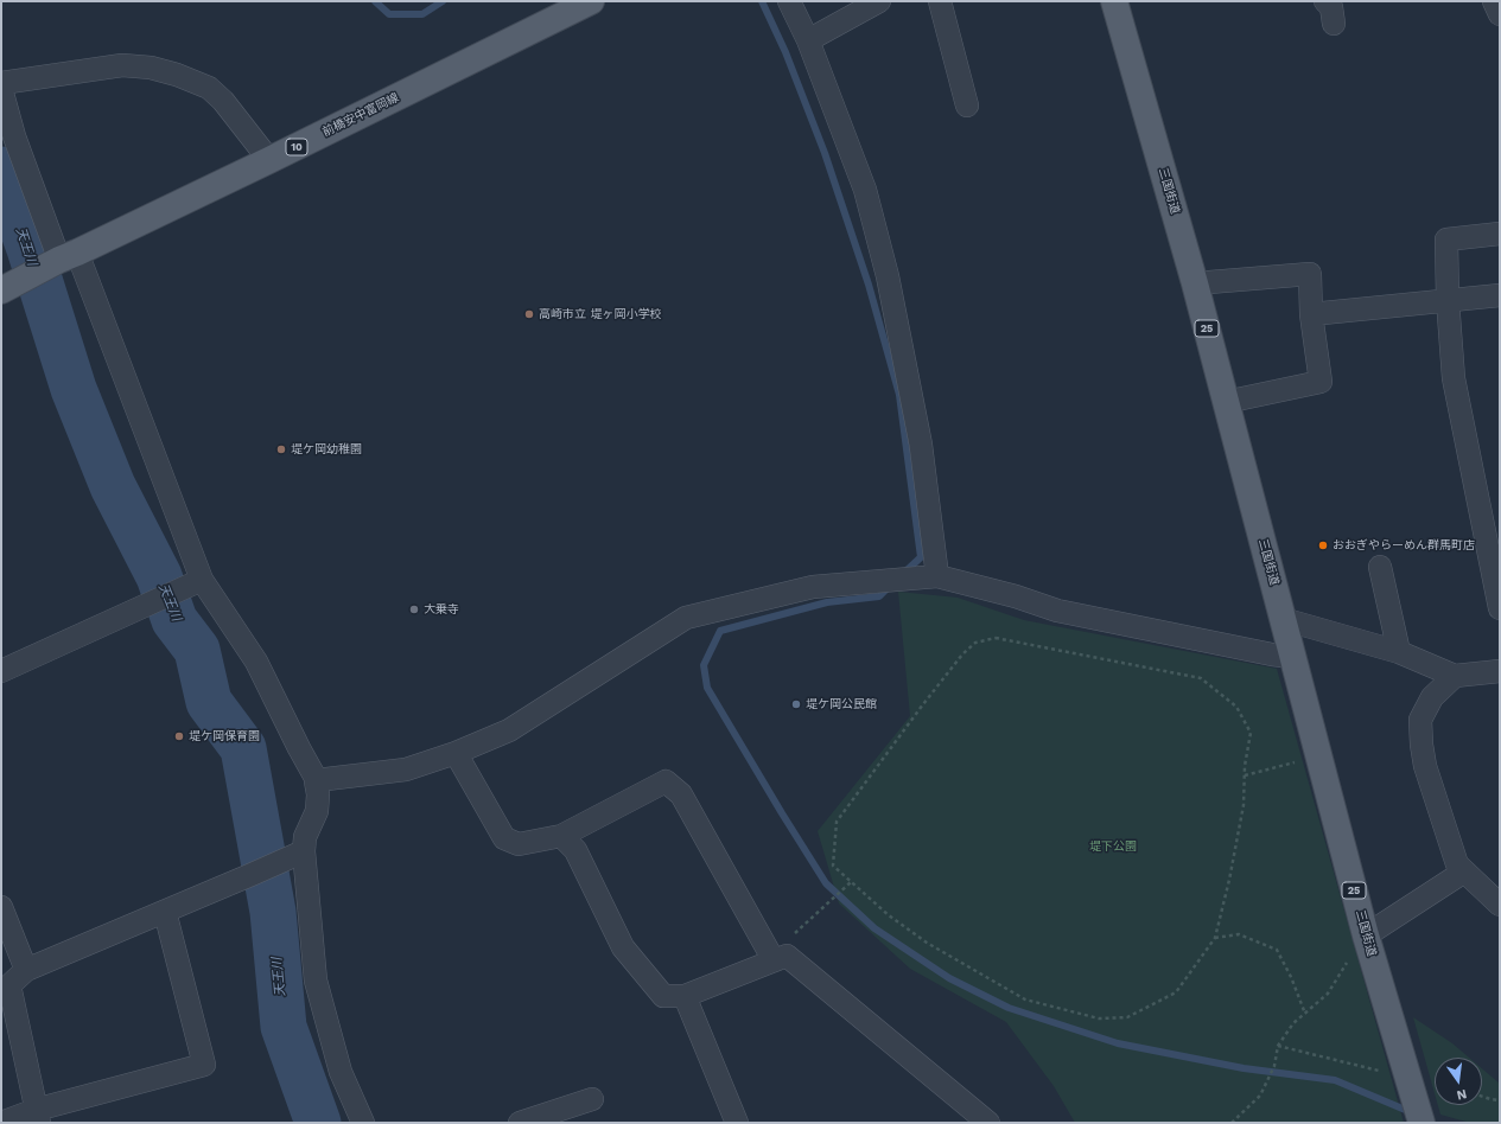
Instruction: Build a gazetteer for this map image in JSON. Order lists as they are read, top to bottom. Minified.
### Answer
{"streets":{"main road":["前橋安中富岡線","10","三国街道","25"]},"water":["天王川"],"parks":["堤下公園"],"places":["高崎市立 堤ヶ岡小学校","堤ケ岡幼稚園","おおぎやらーめん群馬町店","大乗寺","堤ケ岡公民館","堤ケ岡保育園"],"north":"bottom"}
